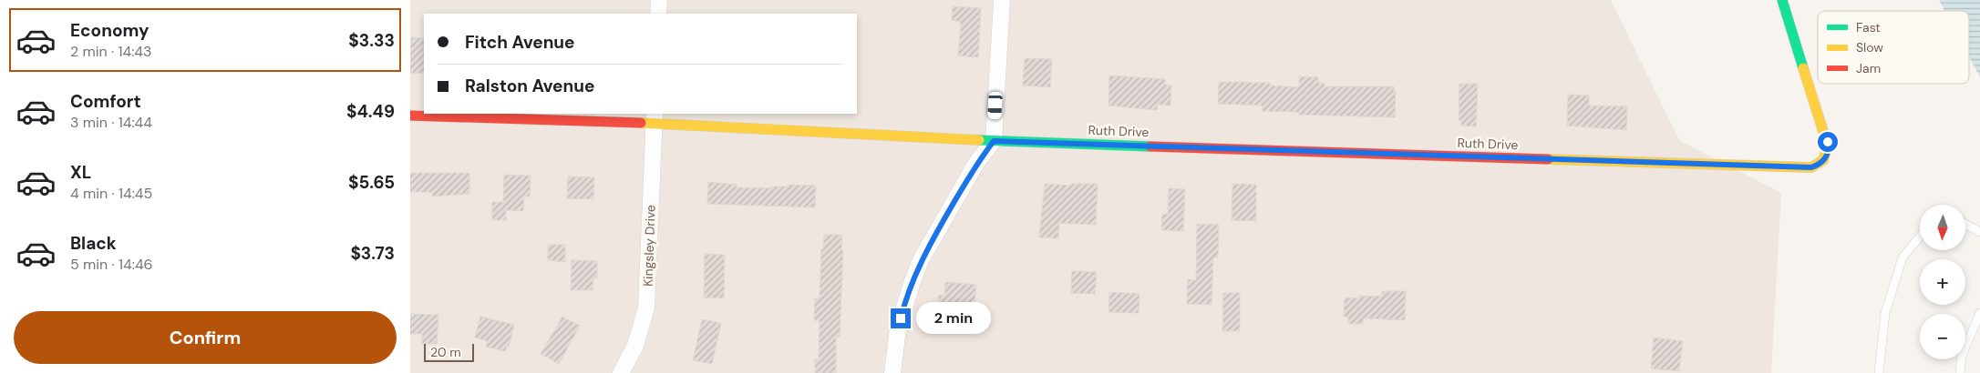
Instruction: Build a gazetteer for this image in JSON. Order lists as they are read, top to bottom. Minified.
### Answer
{"streets":{"street":["Ruth Drive","Kingsley Drive"]},"crossings":[["Ruth Drive","Kingsley Drive"]],"legend":["Fast","Slow","Jam"],"scale_bar":"20 m","north":"bottom","page":{"list":[{"name":"Economy","note":"2 min · 14:43","value":"$3.33"},{"name":"Comfort","note":"3 min · 14:44","value":"$4.49"},{"name":"XL","note":"4 min · 14:45","value":"$5.65"},{"name":"Black","note":"5 min · 14:46","value":"$3.73"}],"banner":["Fitch Avenue","Ralston Avenue"],"map_buttons":["+","−"],"buttons":"Confirm","bubble":"2 min","scale":"20 m"}}
